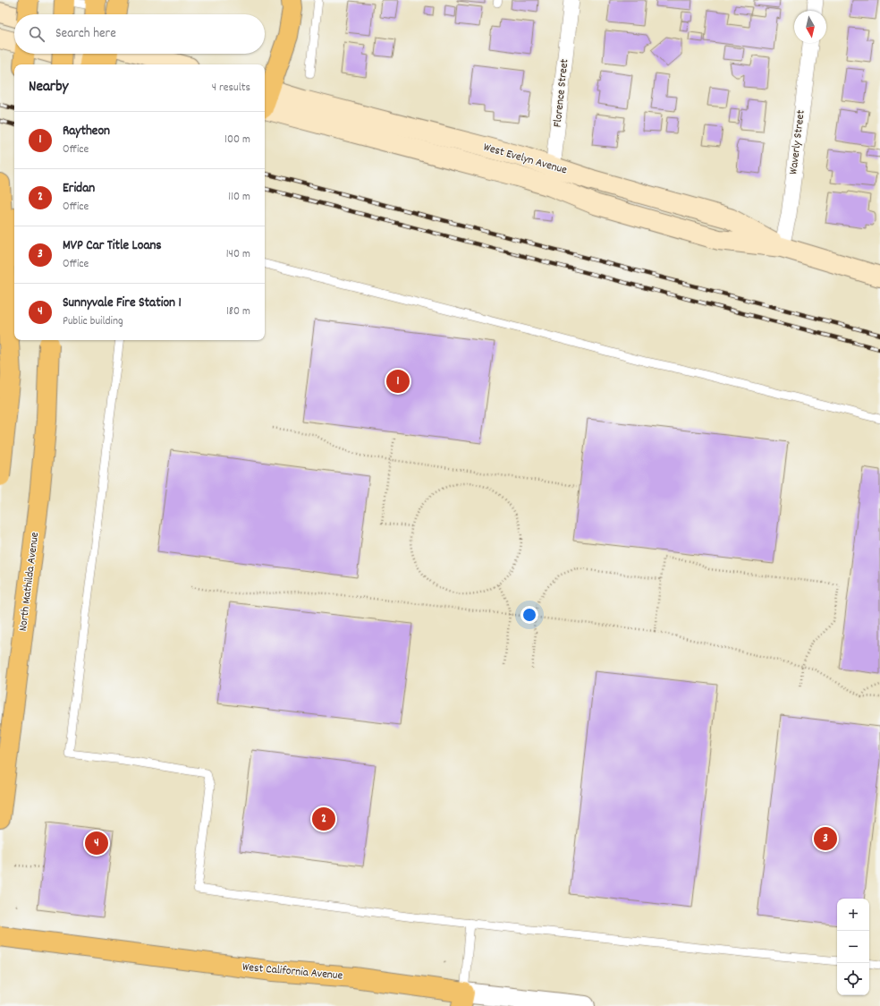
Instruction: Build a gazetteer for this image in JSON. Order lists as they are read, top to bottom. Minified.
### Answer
{"streets":{"main road":["West Evelyn Avenue","North Mathilda Avenue","West California Avenue"],"street":["Florence Street","Waverly Street"]},"crossings":[["Florence Street","West Evelyn Avenue"],["Waverly Street","West Evelyn Avenue"]],"north":"bottom","page":{"search":"Search here","heading":["Nearby","4 results"],"list":[{"mark":"1","name":"Raytheon","note":"Office","value":"100 m"},{"mark":"2","name":"Eridan","note":"Office","value":"110 m"},{"mark":"3","name":"MVP Car Title Loans","note":"Office","value":"140 m"},{"mark":"4","name":"Sunnyvale Fire Station 1","note":"Public building","value":"180 m"}],"pins":["1","2","3","4"],"map_buttons":["+","−"]}}
